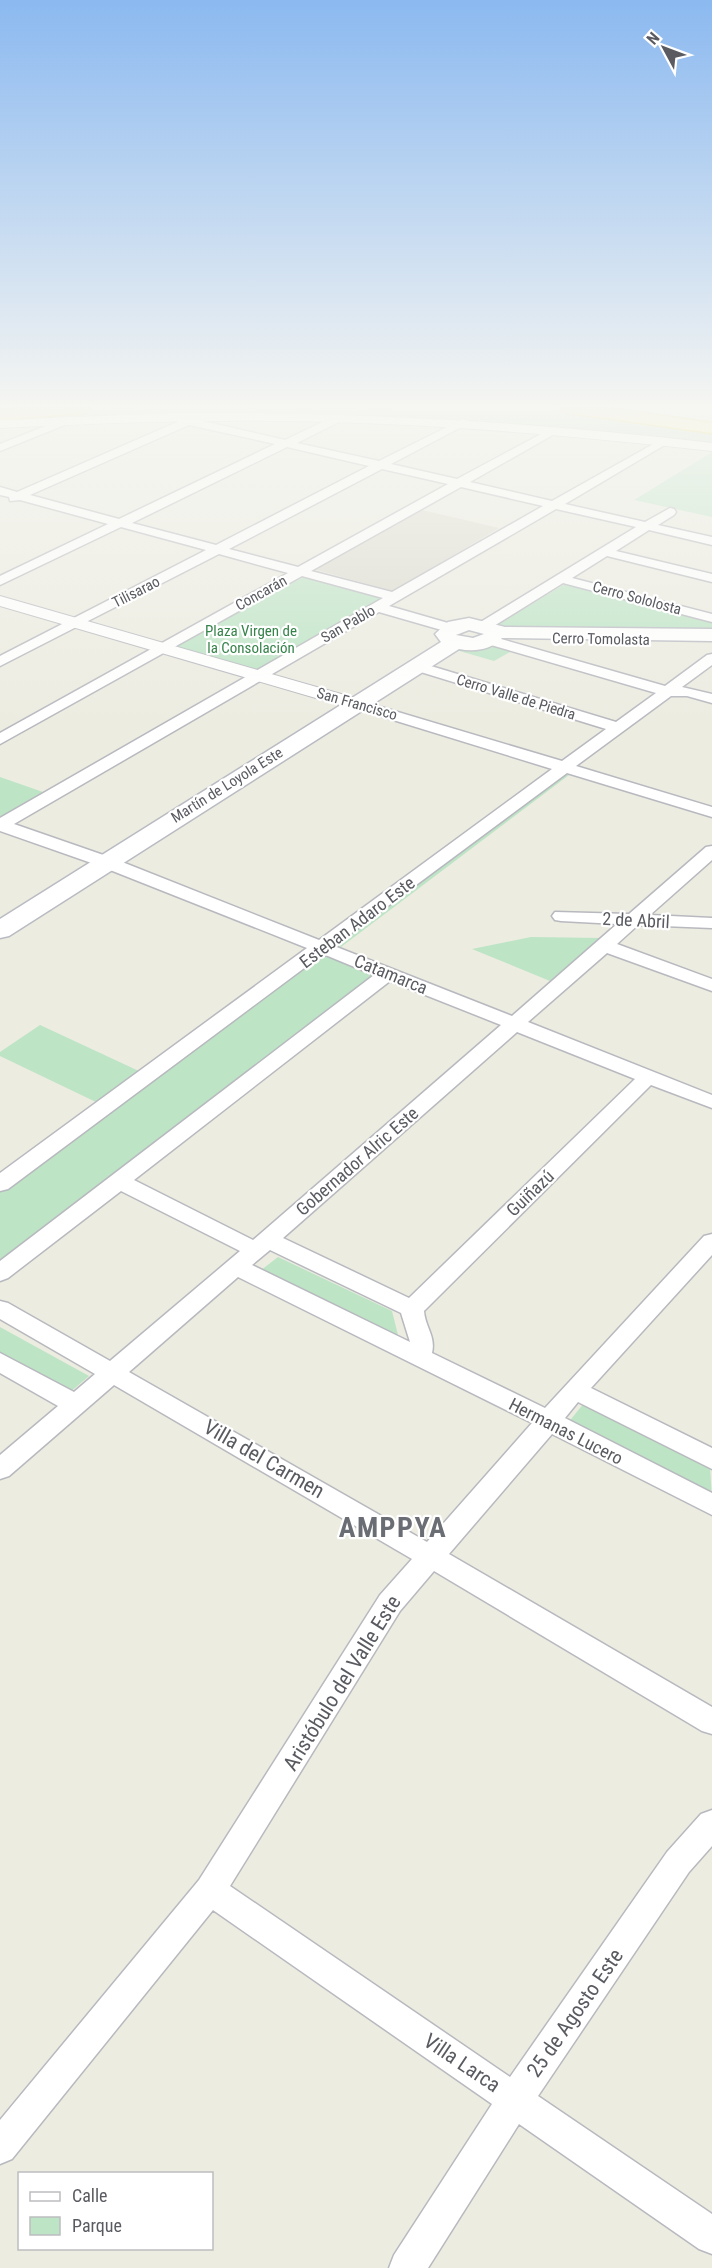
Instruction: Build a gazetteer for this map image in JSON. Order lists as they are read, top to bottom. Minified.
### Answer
{"streets":{"main road":["Cerro Tomolasta","Martín de Loyola Este"],"street":["Tilisarao","Concarán","Cerro Sololosta","San Pablo","Cerro Valle de Piedra","San Francisco","2 de Abril","Esteban Adaro Este","Catamarca","Gobernador Alric Este","Guiñazú","Hermanas Lucero","Villa del Carmen","Aristóbulo del Valle Este","25 de Agosto Este","Villa Larca"]},"crossings":[["Tilisarao","San Francisco"],["Concarán","San Francisco"],["San Pablo","San Francisco"],["San Pablo","Catamarca"],["Cerro Valle de Piedra","Martín de Loyola Este"],["Cerro Valle de Piedra","Esteban Adaro Este"],["San Francisco","Martín de Loyola Este"],["San Francisco","Esteban Adaro Este"],["Martín de Loyola Este","Catamarca"],["2 de Abril","Gobernador Alric Este"],["Esteban Adaro Este","Catamarca"],["Catamarca","Gobernador Alric Este"],["Catamarca","Guiñazú"],["Gobernador Alric Este","Hermanas Lucero"],["Gobernador Alric Este","Villa del Carmen"],["Hermanas Lucero","Aristóbulo del Valle Este"],["Villa del Carmen","Aristóbulo del Valle Este"],["Aristóbulo del Valle Este","Villa Larca"],["25 de Agosto Este","Villa Larca"]],"districts":["AMPPYA"],"parks":["Plaza Virgen de la Consolación"],"legend":["Calle","Parque"],"north":"top left"}
